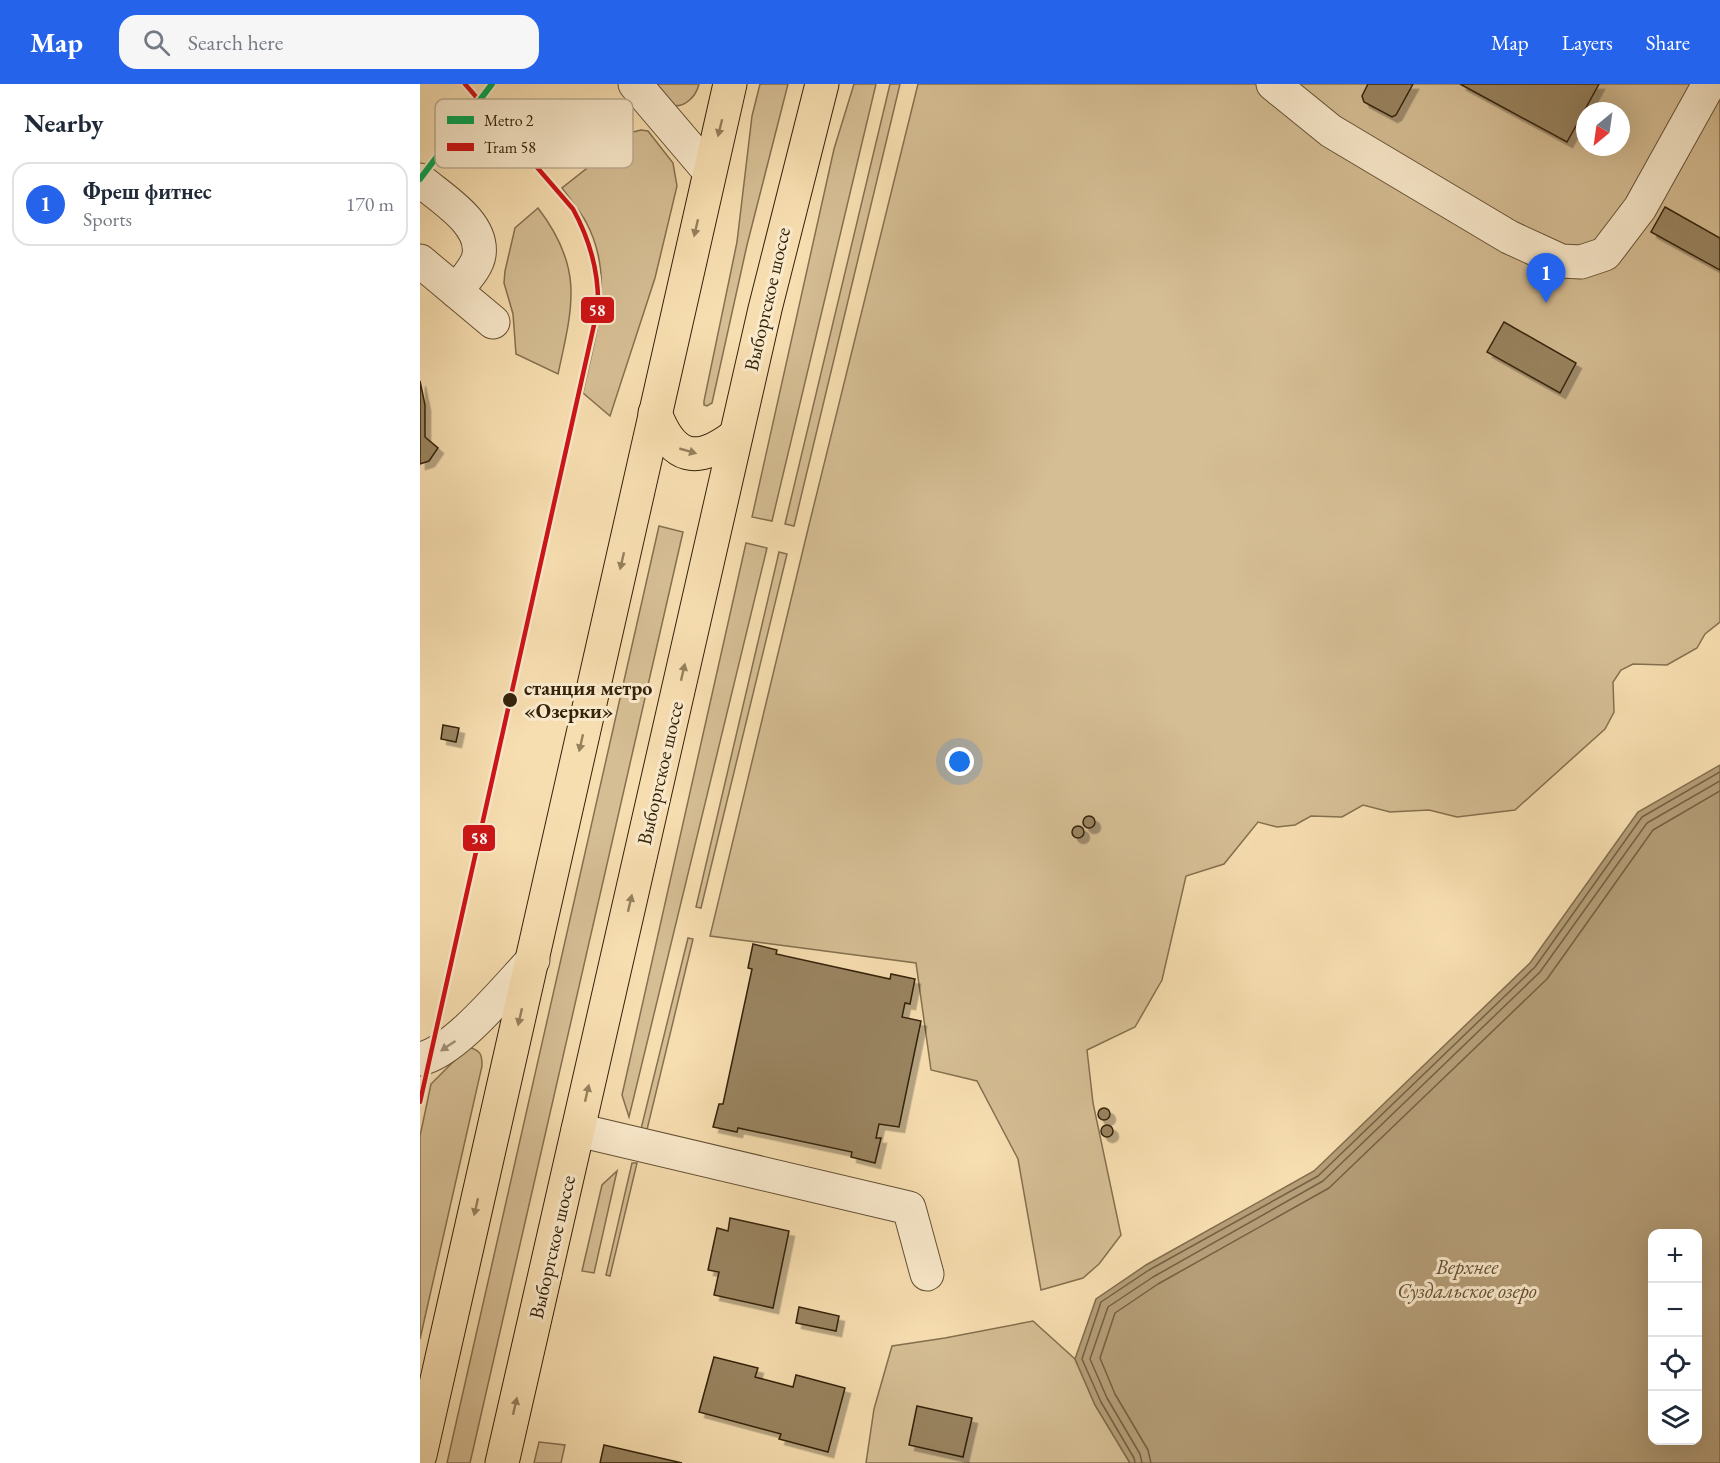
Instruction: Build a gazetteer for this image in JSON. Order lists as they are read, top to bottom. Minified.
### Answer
{"streets":{"main road":["Выборгское шоссе"]},"water":["Верхнее Суздальское озеро"],"places":["станция метро «Озерки»"],"lines":["metro line 2","tram line 58"],"legend":["Metro 2","Tram 58"],"north":"bottom left","page":{"header":"Map","search":"Search here","nav":["Map","Layers","Share"],"heading":"Nearby","list":[{"mark":"1","name":"Фреш фитнес","note":"Sports","value":"170 m"}],"pins":"1","map_buttons":["+","−"]}}
